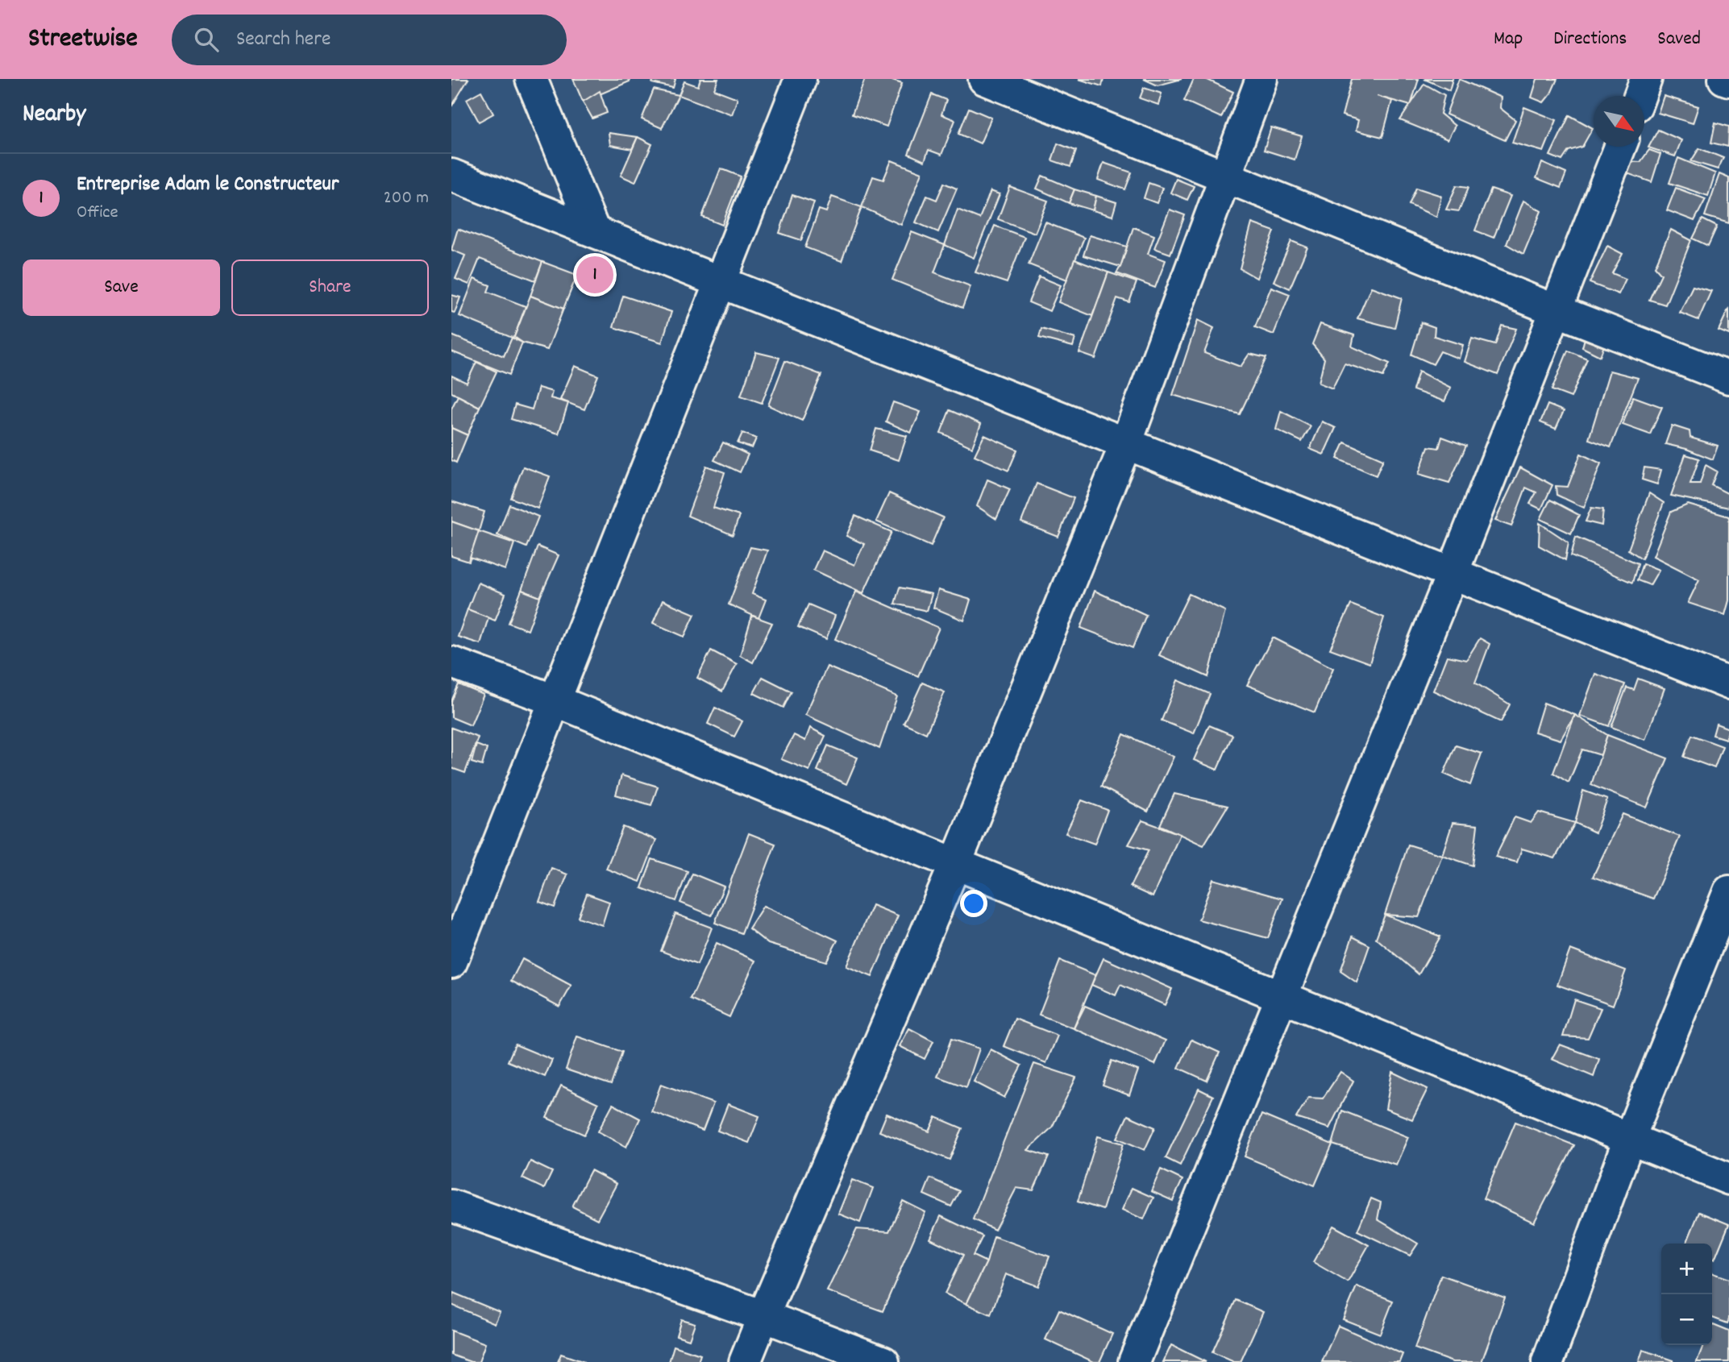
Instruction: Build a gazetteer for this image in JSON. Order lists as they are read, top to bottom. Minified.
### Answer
{"north":"bottom right","page":{"header":"Streetwise","search":"Search here","nav":["Map","Directions","Saved"],"heading":"Nearby","list":[{"mark":"1","name":"Entreprise Adam le Constructeur","note":"Office","value":"200 m"}],"buttons":["Save","Share"],"pins":"1","map_buttons":["+","−"]}}
